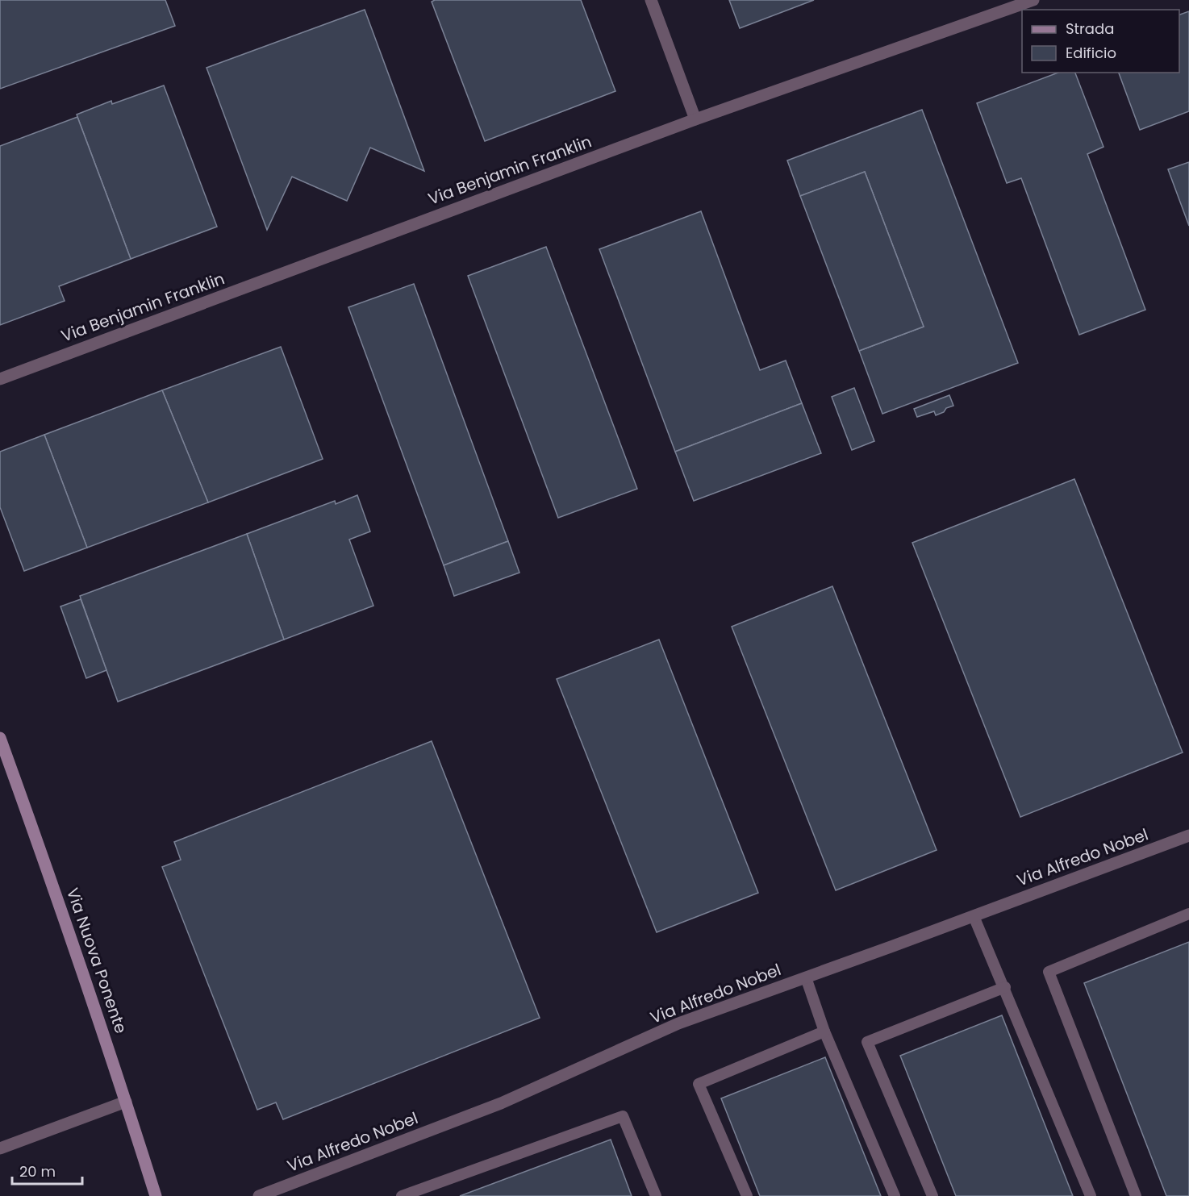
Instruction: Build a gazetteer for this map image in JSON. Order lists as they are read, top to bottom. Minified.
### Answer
{"streets":{"street":["Via Benjamin Franklin","Via Alfredo Nobel","Via Nuova Ponente"]},"legend":["Strada","Edificio"],"scale_bar":"20 m"}
